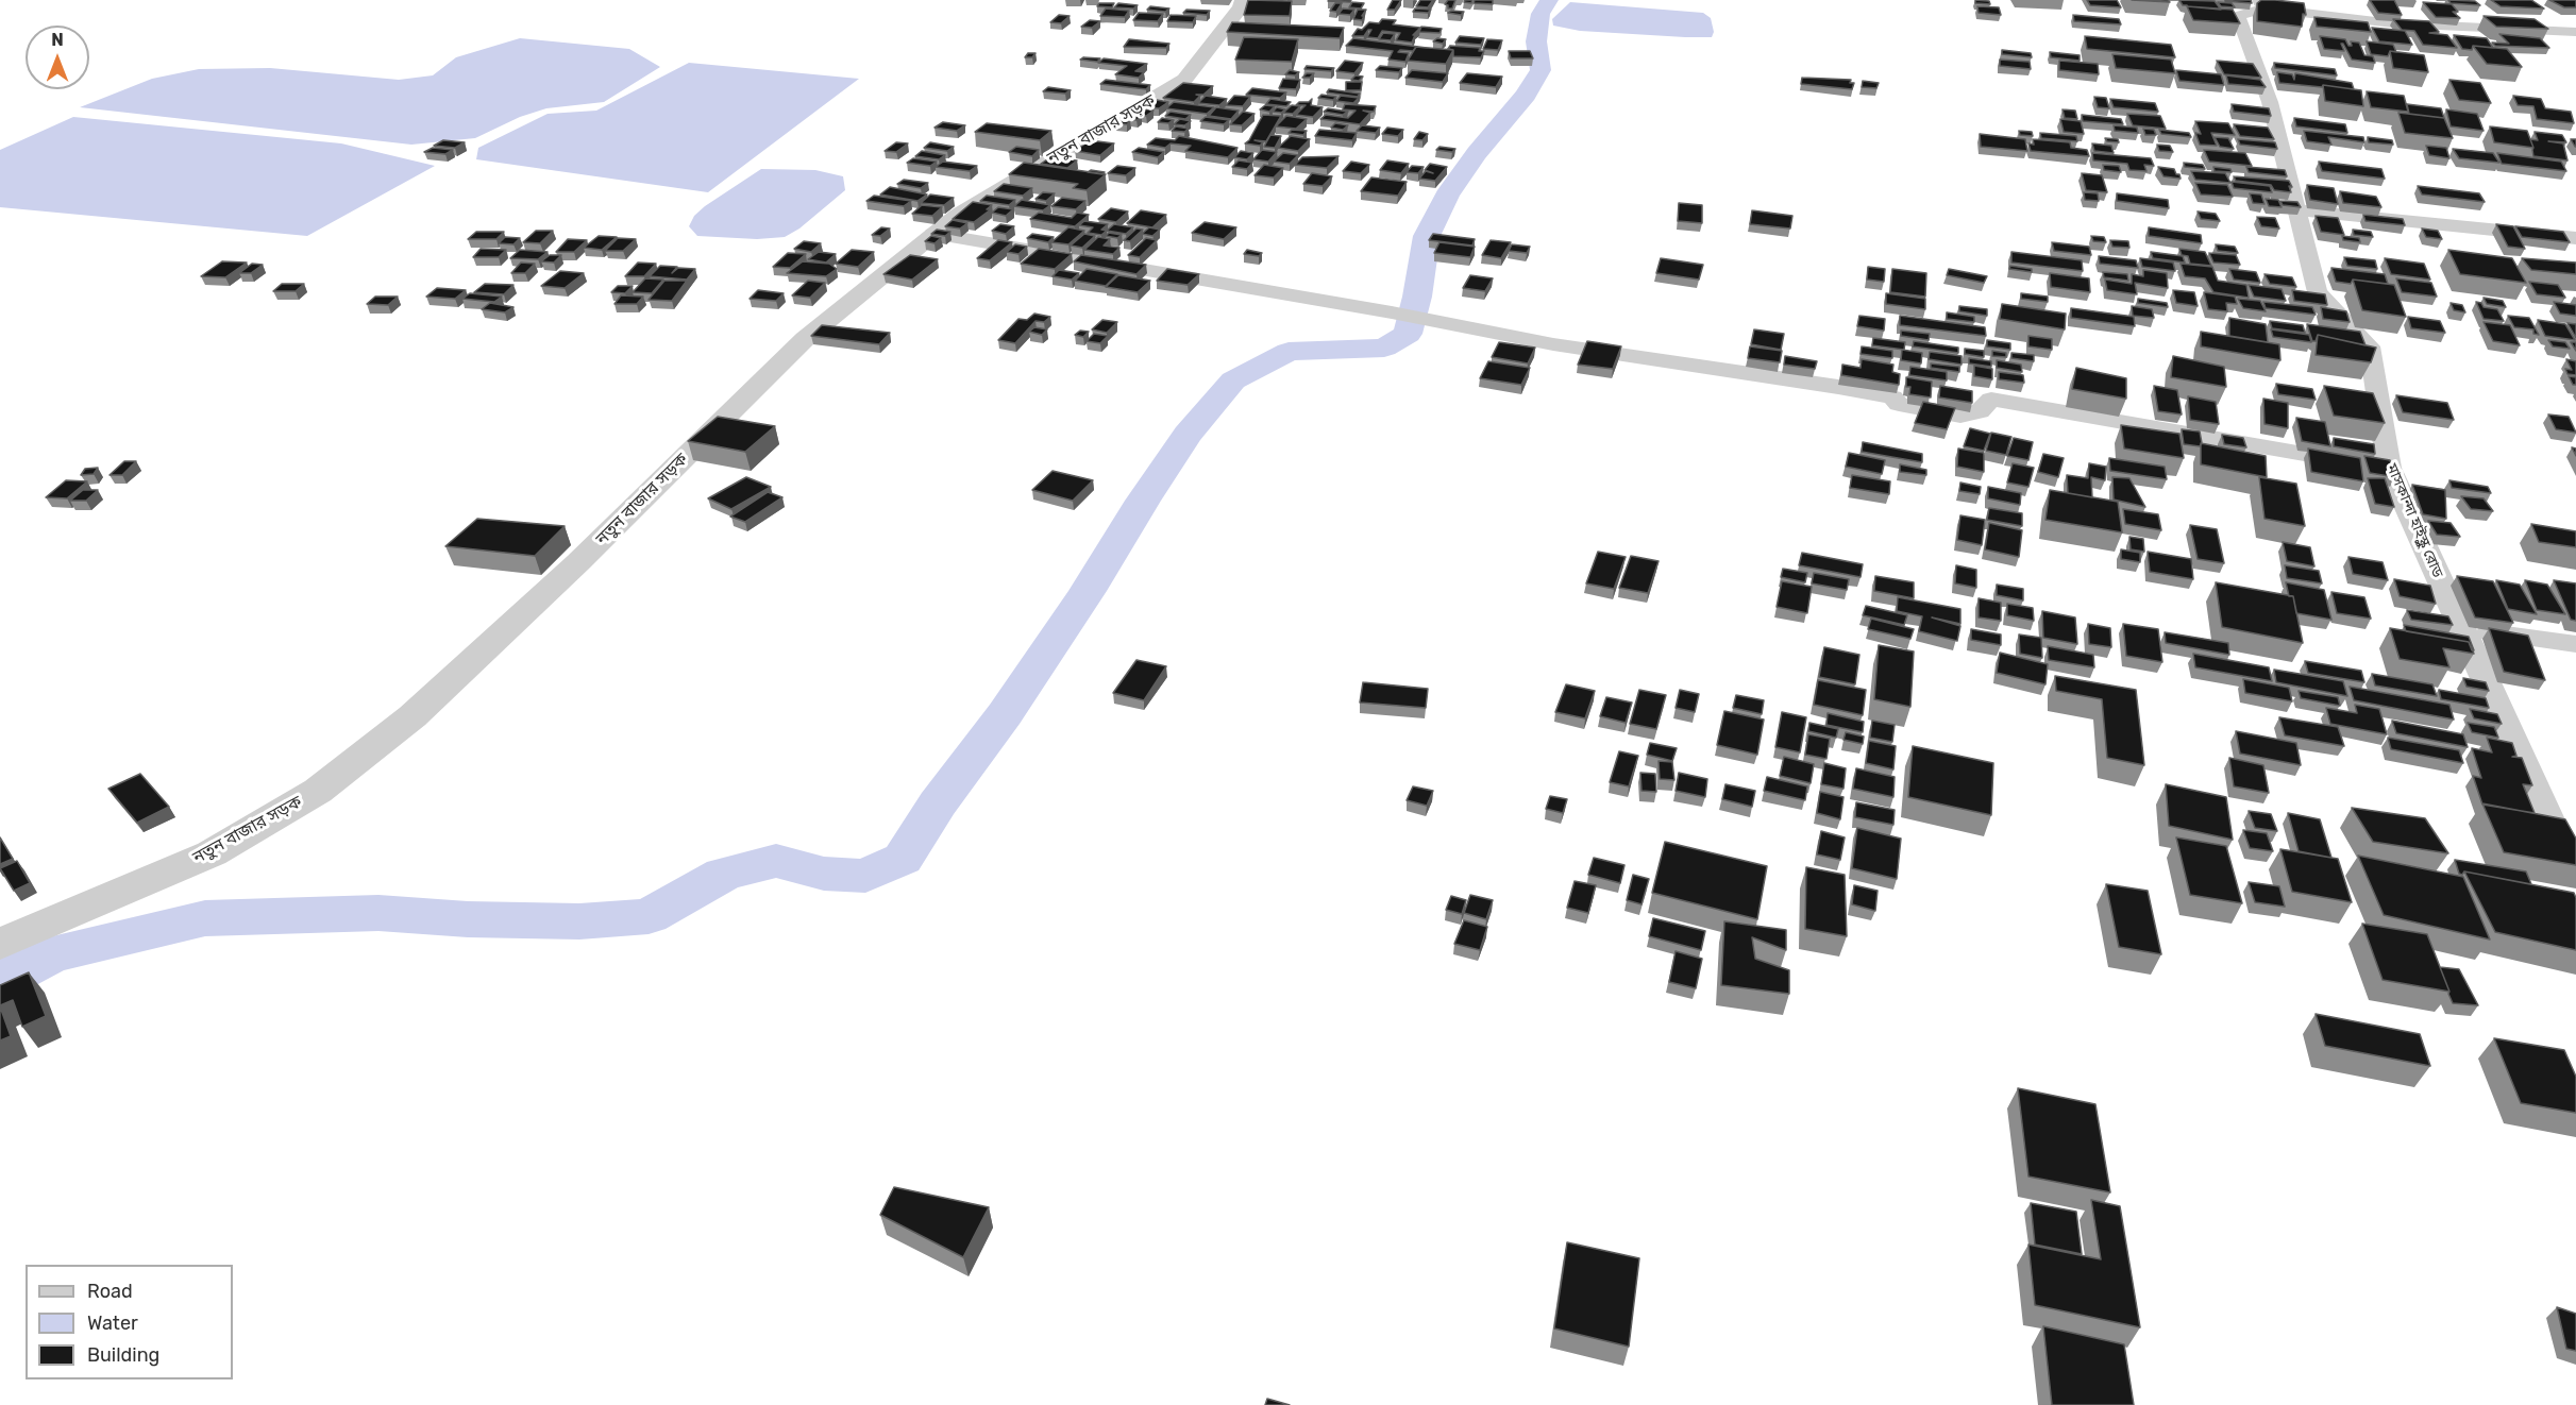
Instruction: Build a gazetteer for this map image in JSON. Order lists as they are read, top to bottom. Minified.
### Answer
{"streets":{"street":["নতুন বাজার সড়ক","মাসকান্দা হাইস্কুল রোড"]},"legend":["Road","Water","Building"],"north":"top"}
